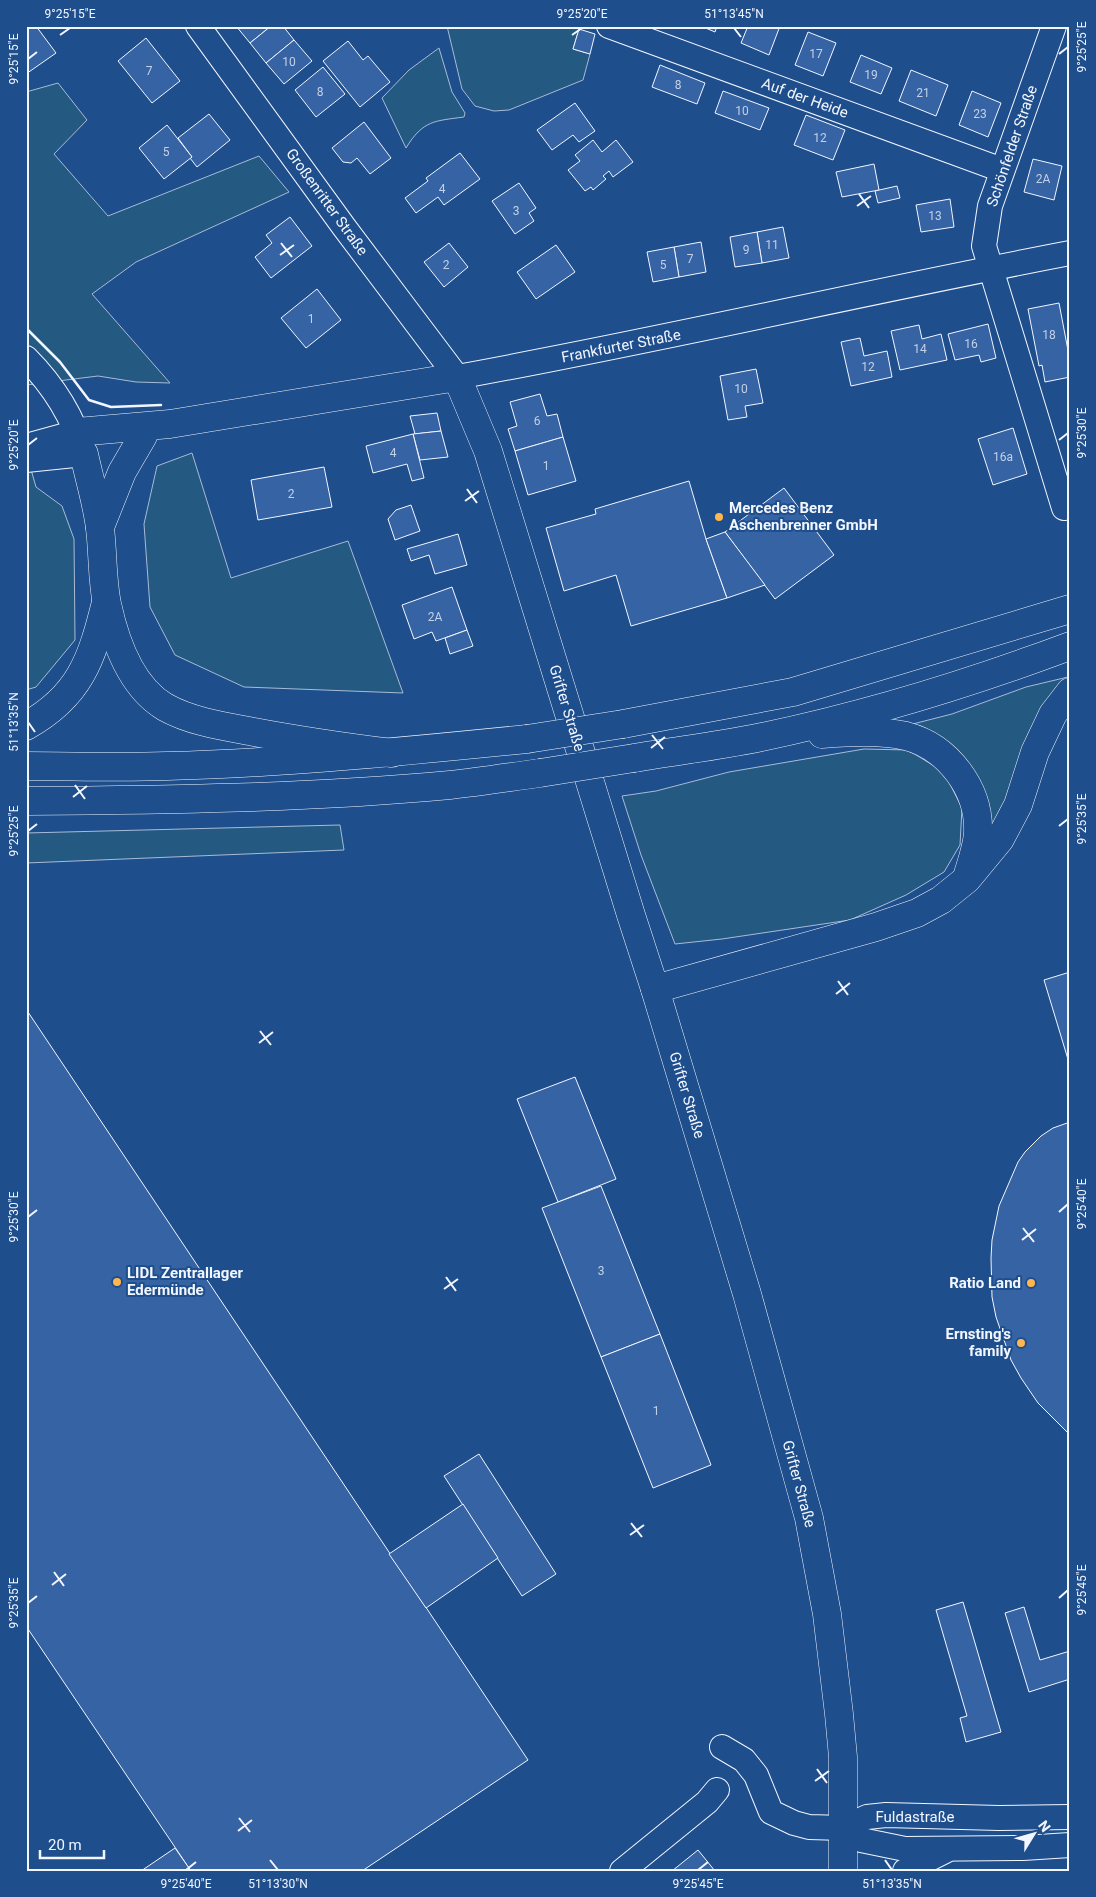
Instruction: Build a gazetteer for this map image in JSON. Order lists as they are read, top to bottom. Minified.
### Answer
{"streets":{"main road":["Frankfurter Straße","Grifter Straße"],"street":["Auf der Heide","Schönfelder Straße","Großenritter Straße","Fuldastraße"]},"crossings":[["Auf der Heide","Schönfelder Straße"],["Schönfelder Straße","Frankfurter Straße"],["Großenritter Straße","Frankfurter Straße"],["Großenritter Straße","Grifter Straße"],["Frankfurter Straße","Grifter Straße"],["Grifter Straße","Fuldastraße"]],"places":["Mercedes Benz Aschenbrenner GmbH","LIDL Zentrallager Edermünde","Ratio Land","Ernsting's family"],"house_numbers":["17","10","7","19","8","8","21","10","23","12","5","2A","4","3","13","11","9","7","2","5","1","18","16","14","12","10","6","4","16a","1","2","2A","3","1"],"scale_bar":"20 m","north":"top right","coordinates":["9°25'15\"E","9°25'20\"E","51°13'45\"N","9°25'25\"E","9°25'30\"E","51°13'35\"N","9°25'35\"E","9°25'40\"E","9°25'45\"E","51°13'30\"N"]}
